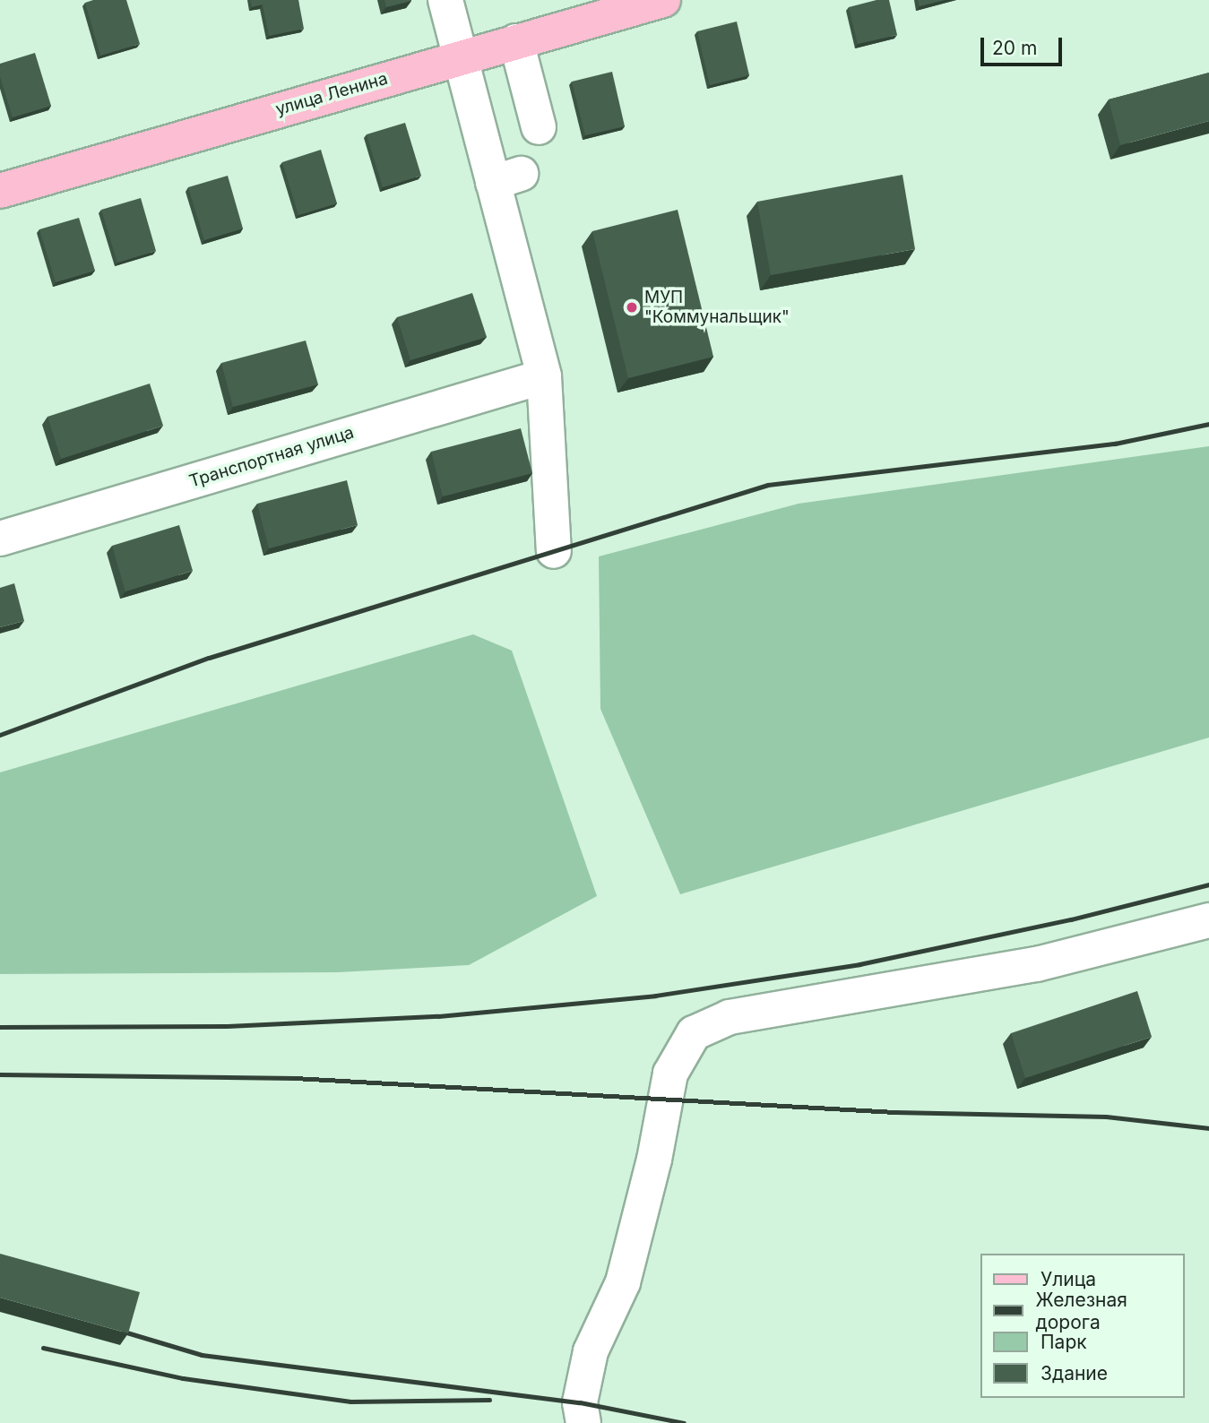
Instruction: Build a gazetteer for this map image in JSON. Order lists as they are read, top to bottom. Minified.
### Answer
{"streets":{"main road":["улица Ленина"],"street":["Транспортная улица"]},"places":["МУП \"Коммунальщик\""],"legend":["Улица","Железная дорога","Парк","Здание"],"scale_bar":"20 m"}
